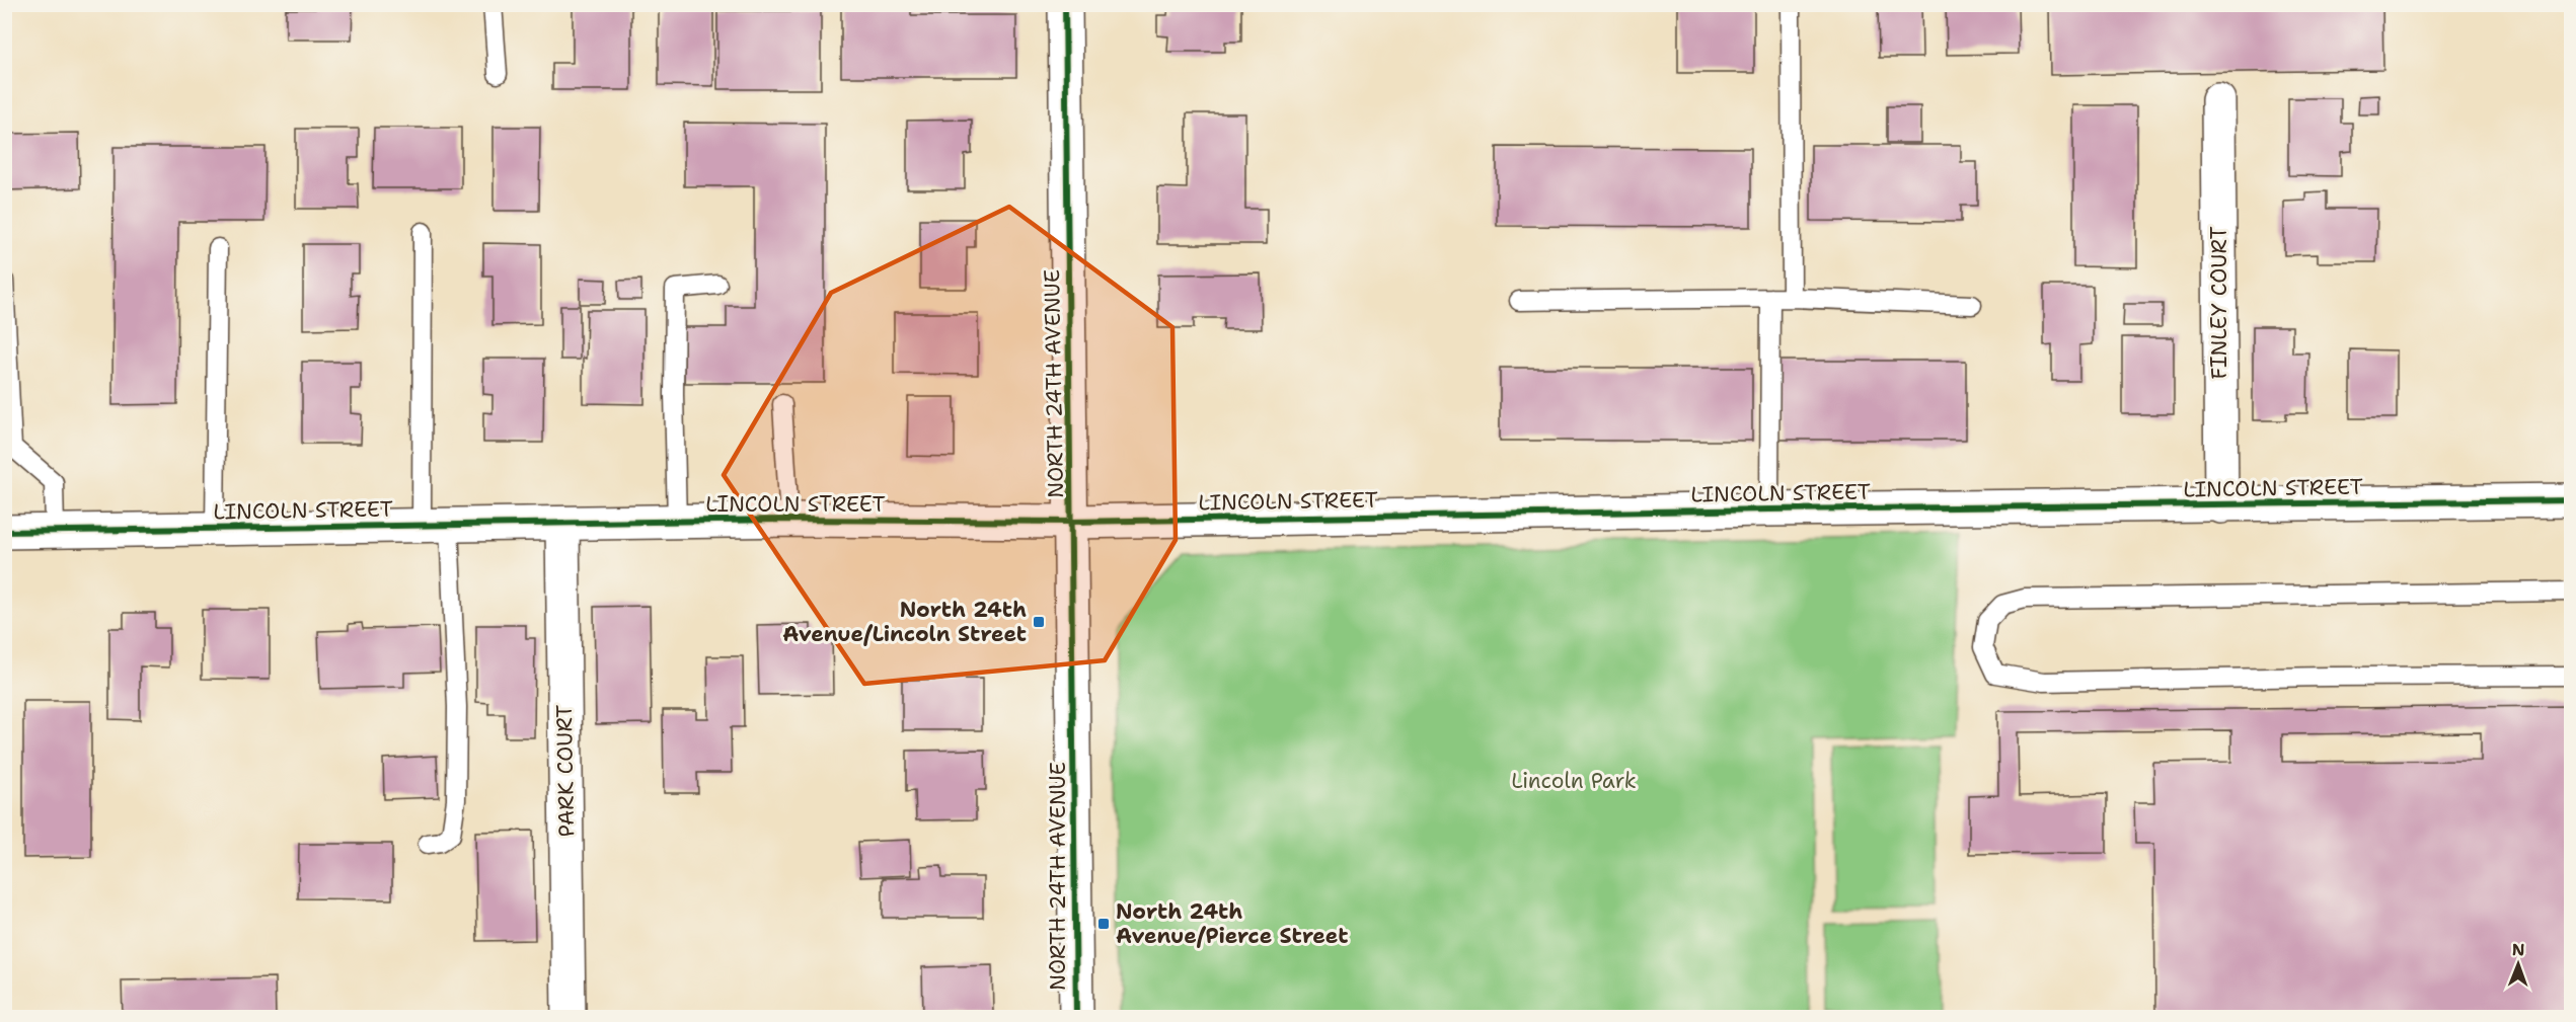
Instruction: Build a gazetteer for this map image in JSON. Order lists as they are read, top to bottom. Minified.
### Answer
{"streets":{"street":["FINLEY COURT","NORTH 24TH AVENUE","LINCOLN STREET","PARK COURT"]},"crossings":[["FINLEY COURT","LINCOLN STREET"],["NORTH 24TH AVENUE","LINCOLN STREET"],["LINCOLN STREET","PARK COURT"]],"parks":["Lincoln Park"],"places":{"transit":["North 24th Avenue/Lincoln Street","North 24th Avenue/Pierce Street"]},"north":"top"}
